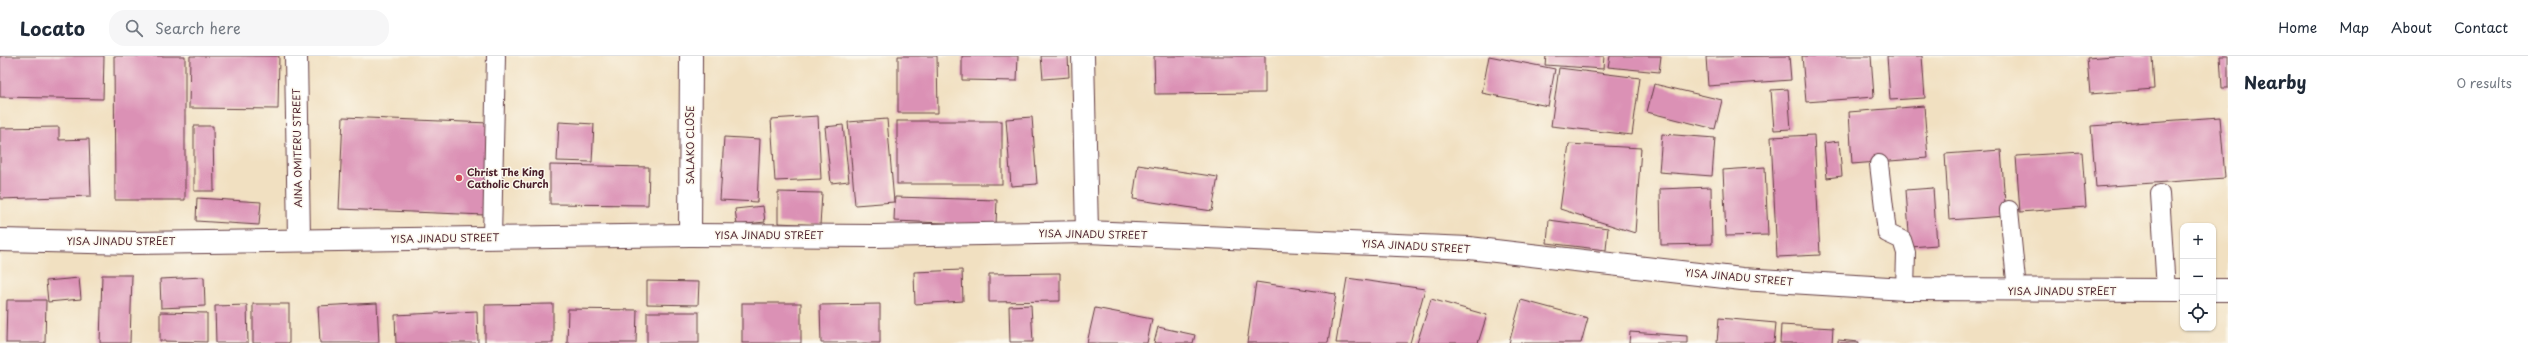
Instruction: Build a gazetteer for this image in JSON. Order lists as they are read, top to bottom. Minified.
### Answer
{"streets":{"street":["SALAKO CLOSE","AINA OMITERU STREET","YISA JINADU STREET"]},"crossings":[["SALAKO CLOSE","YISA JINADU STREET"],["AINA OMITERU STREET","YISA JINADU STREET"]],"places":["Christ The King Catholic Church"],"page":{"header":"Locato","search":"Search here","nav":["Home","Map","About","Contact"],"heading":["Nearby","0 results"],"map_buttons":["+","−"]}}
